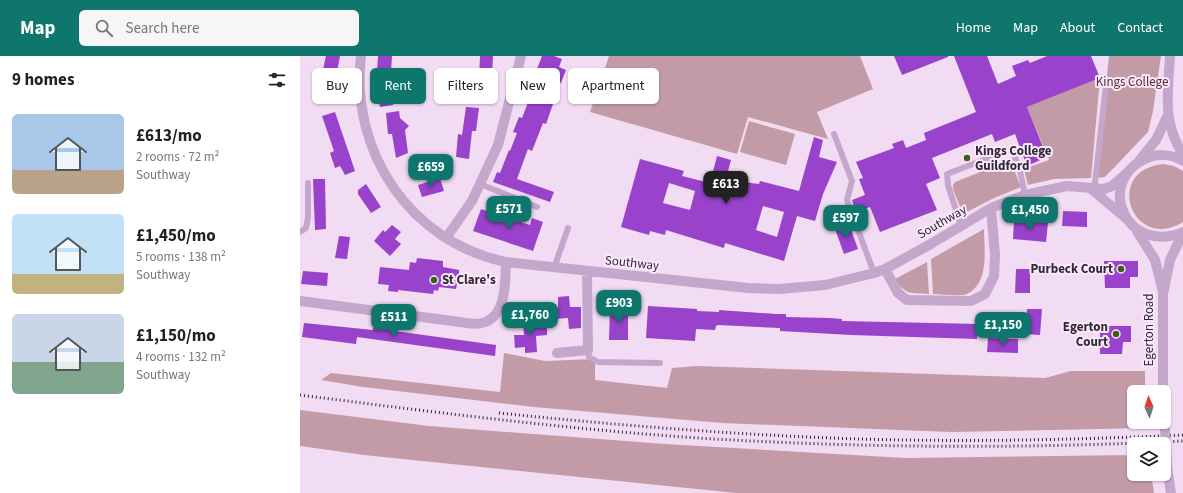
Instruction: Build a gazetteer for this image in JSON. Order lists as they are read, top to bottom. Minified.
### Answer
{"streets":{"street":["Southway","Egerton Road"]},"parks":["Kings College"],"places":["Kings College Guildford","Purbeck Court","St Clare's","Egerton Court"],"north":"top","page":{"header":"Map","search":"Search here","nav":["Home","Map","About","Contact"],"heading":"9 homes","chip":["Buy","Rent","Filters","New","Apartment"],"list":[{"name":"£613/mo","note":"2 rooms · 72 m² · Southway"},{"name":"£1,450/mo","note":"5 rooms · 138 m² · Southway"},{"name":"£1,150/mo","note":"4 rooms · 132 m² · Southway"}],"price":["£659","£613","£571","£1,450","£597","£903","£1,760","£511","£1,150"]}}
